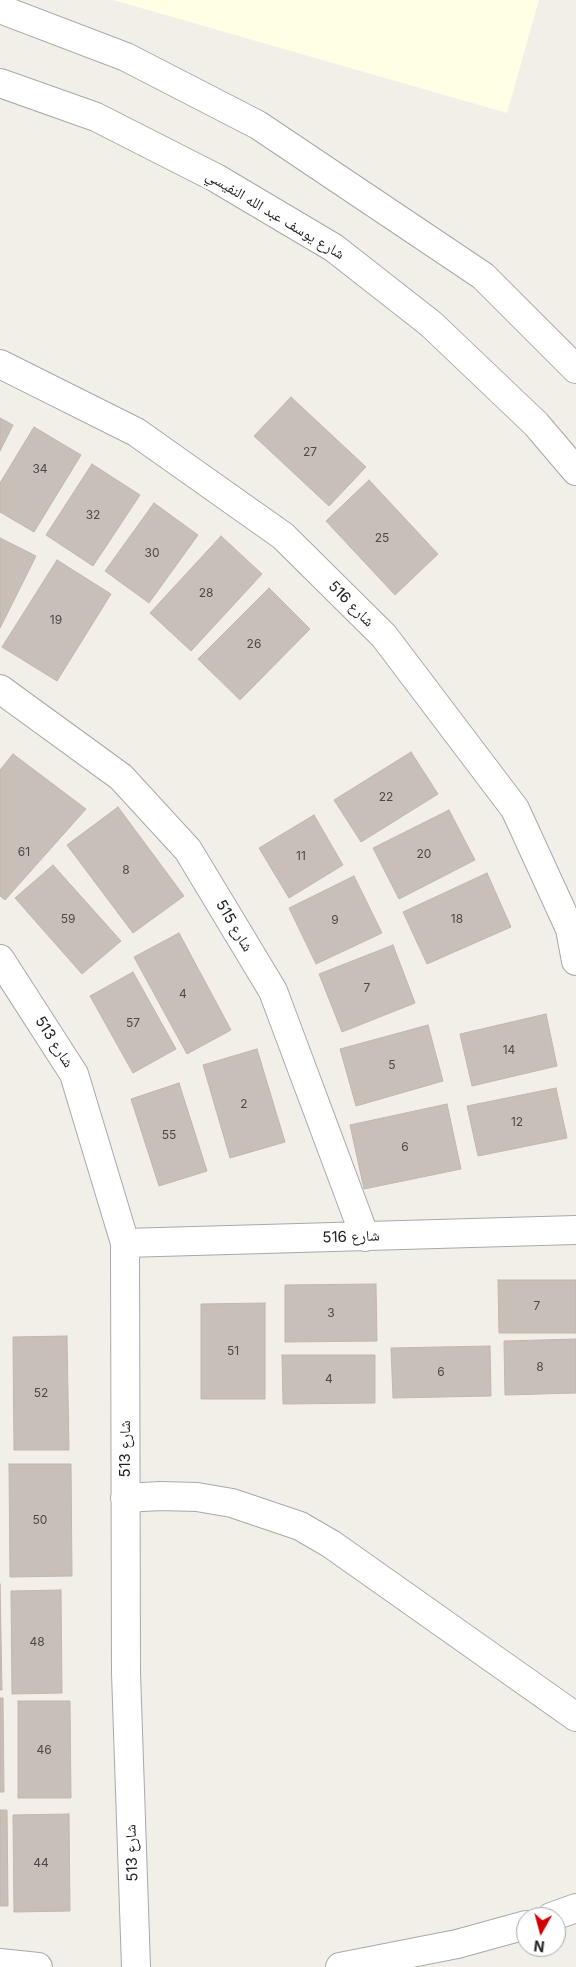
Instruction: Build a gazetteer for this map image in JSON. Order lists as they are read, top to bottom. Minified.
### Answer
{"streets":{"street":["شارع يوسف عبد الله النفيسي","شارع 516","شارع 515","شارع 513"]},"crossings":[["شارع 516","شارع 515"],["شارع 516","شارع 513"]],"house_numbers":["27","34","32","25","30","28","19","26","22","61","20","11","8","59","18","9","7","4","57","14","5","2","12","55","6","7","3","51","8","6","4","52","50","48","46","44"],"north":"bottom"}
